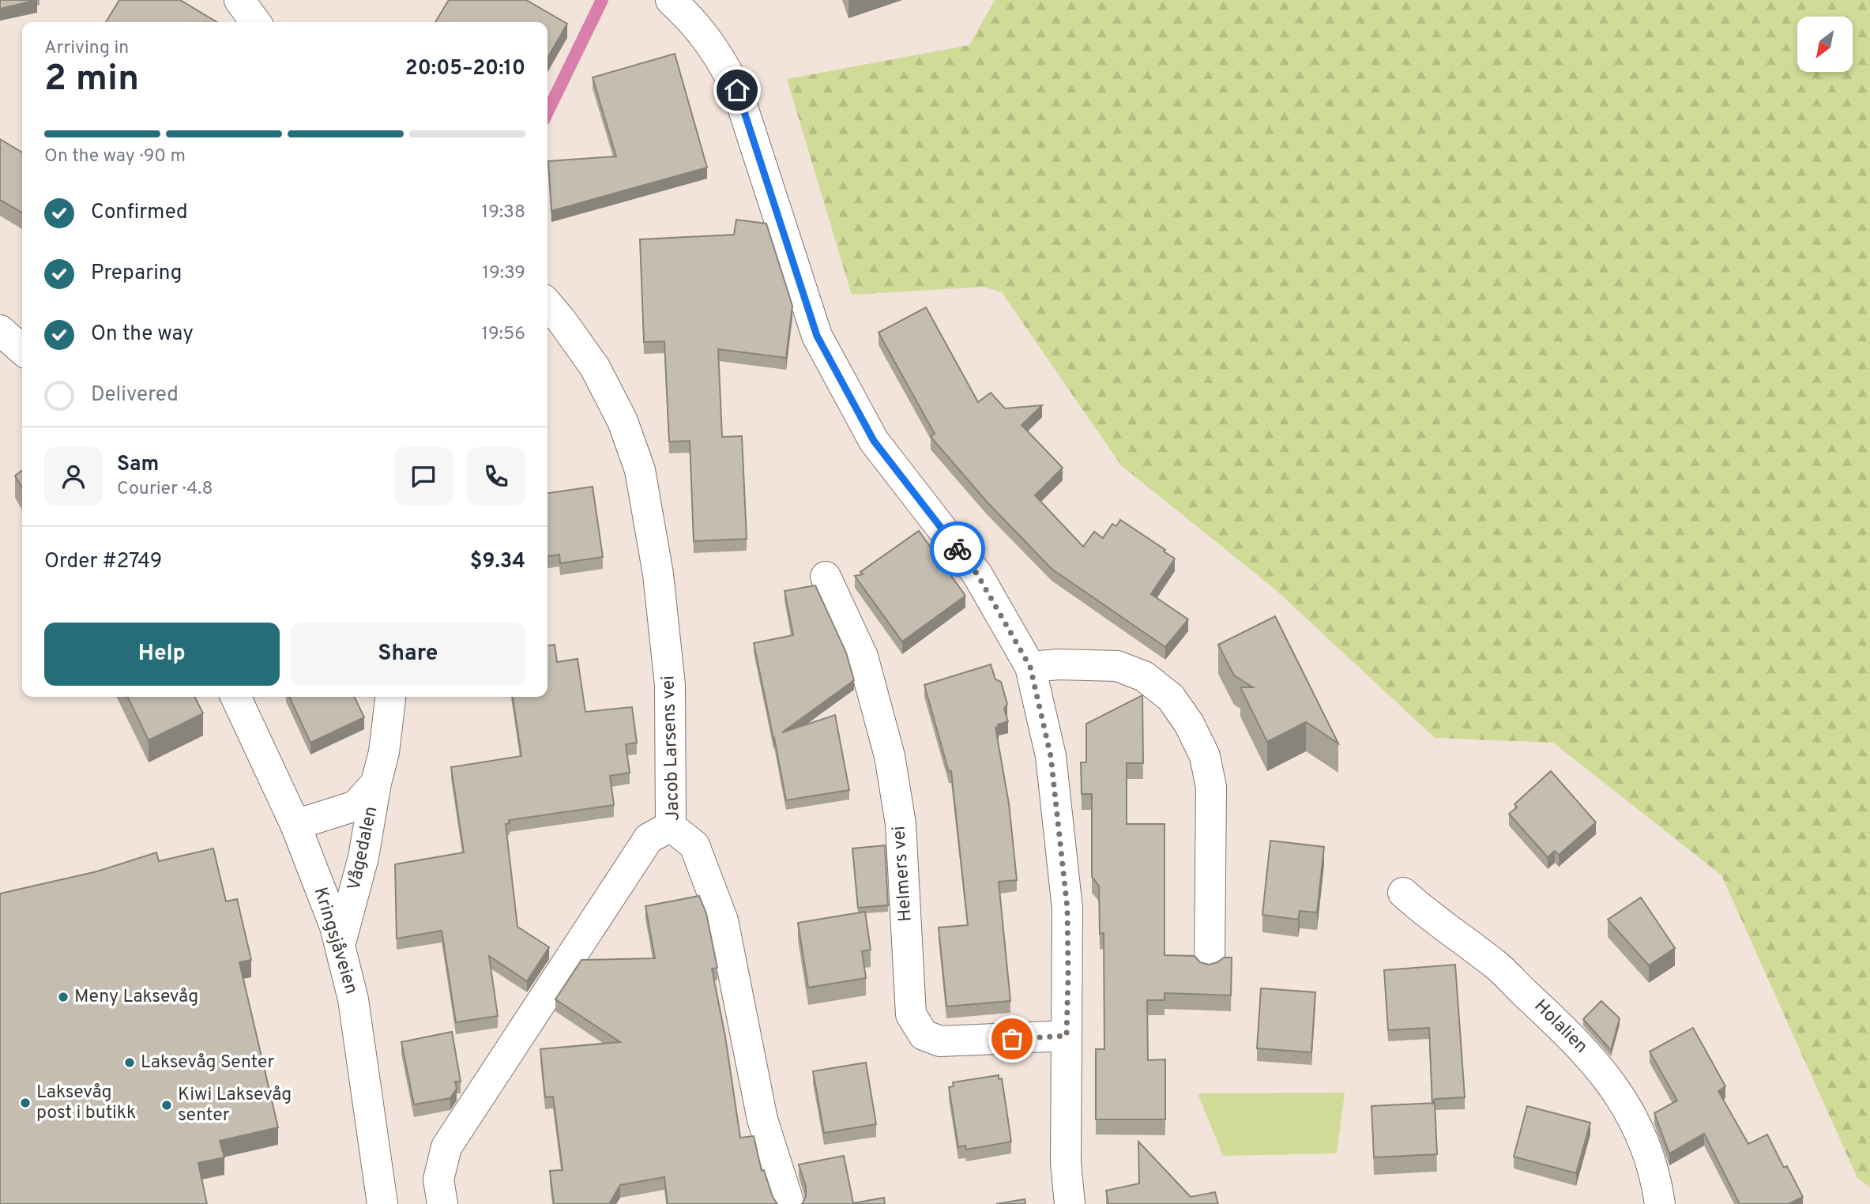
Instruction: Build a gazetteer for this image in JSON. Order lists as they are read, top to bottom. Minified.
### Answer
{"streets":{"street":["Jacob Larsens vei","Vågedalen","Helmers vei","Kringsjåveien","Holalien"]},"crossings":[["Vågedalen","Kringsjåveien"]],"places":["Meny Laksevåg","Laksevåg Senter","Laksevåg post i butikk","Kiwi Laksevåg senter"],"north":"bottom left","page":{"heading":["2 min","Arriving in","20:05–20:10"],"panel":["Sam","Courier · 4.8","Order #2749","$9.34"],"bar":"On the way · 90 m","list":[["Confirmed","19:38"],["Preparing","19:39"],["On the way","19:56"],"Delivered"],"buttons":["Help","Share"]}}
